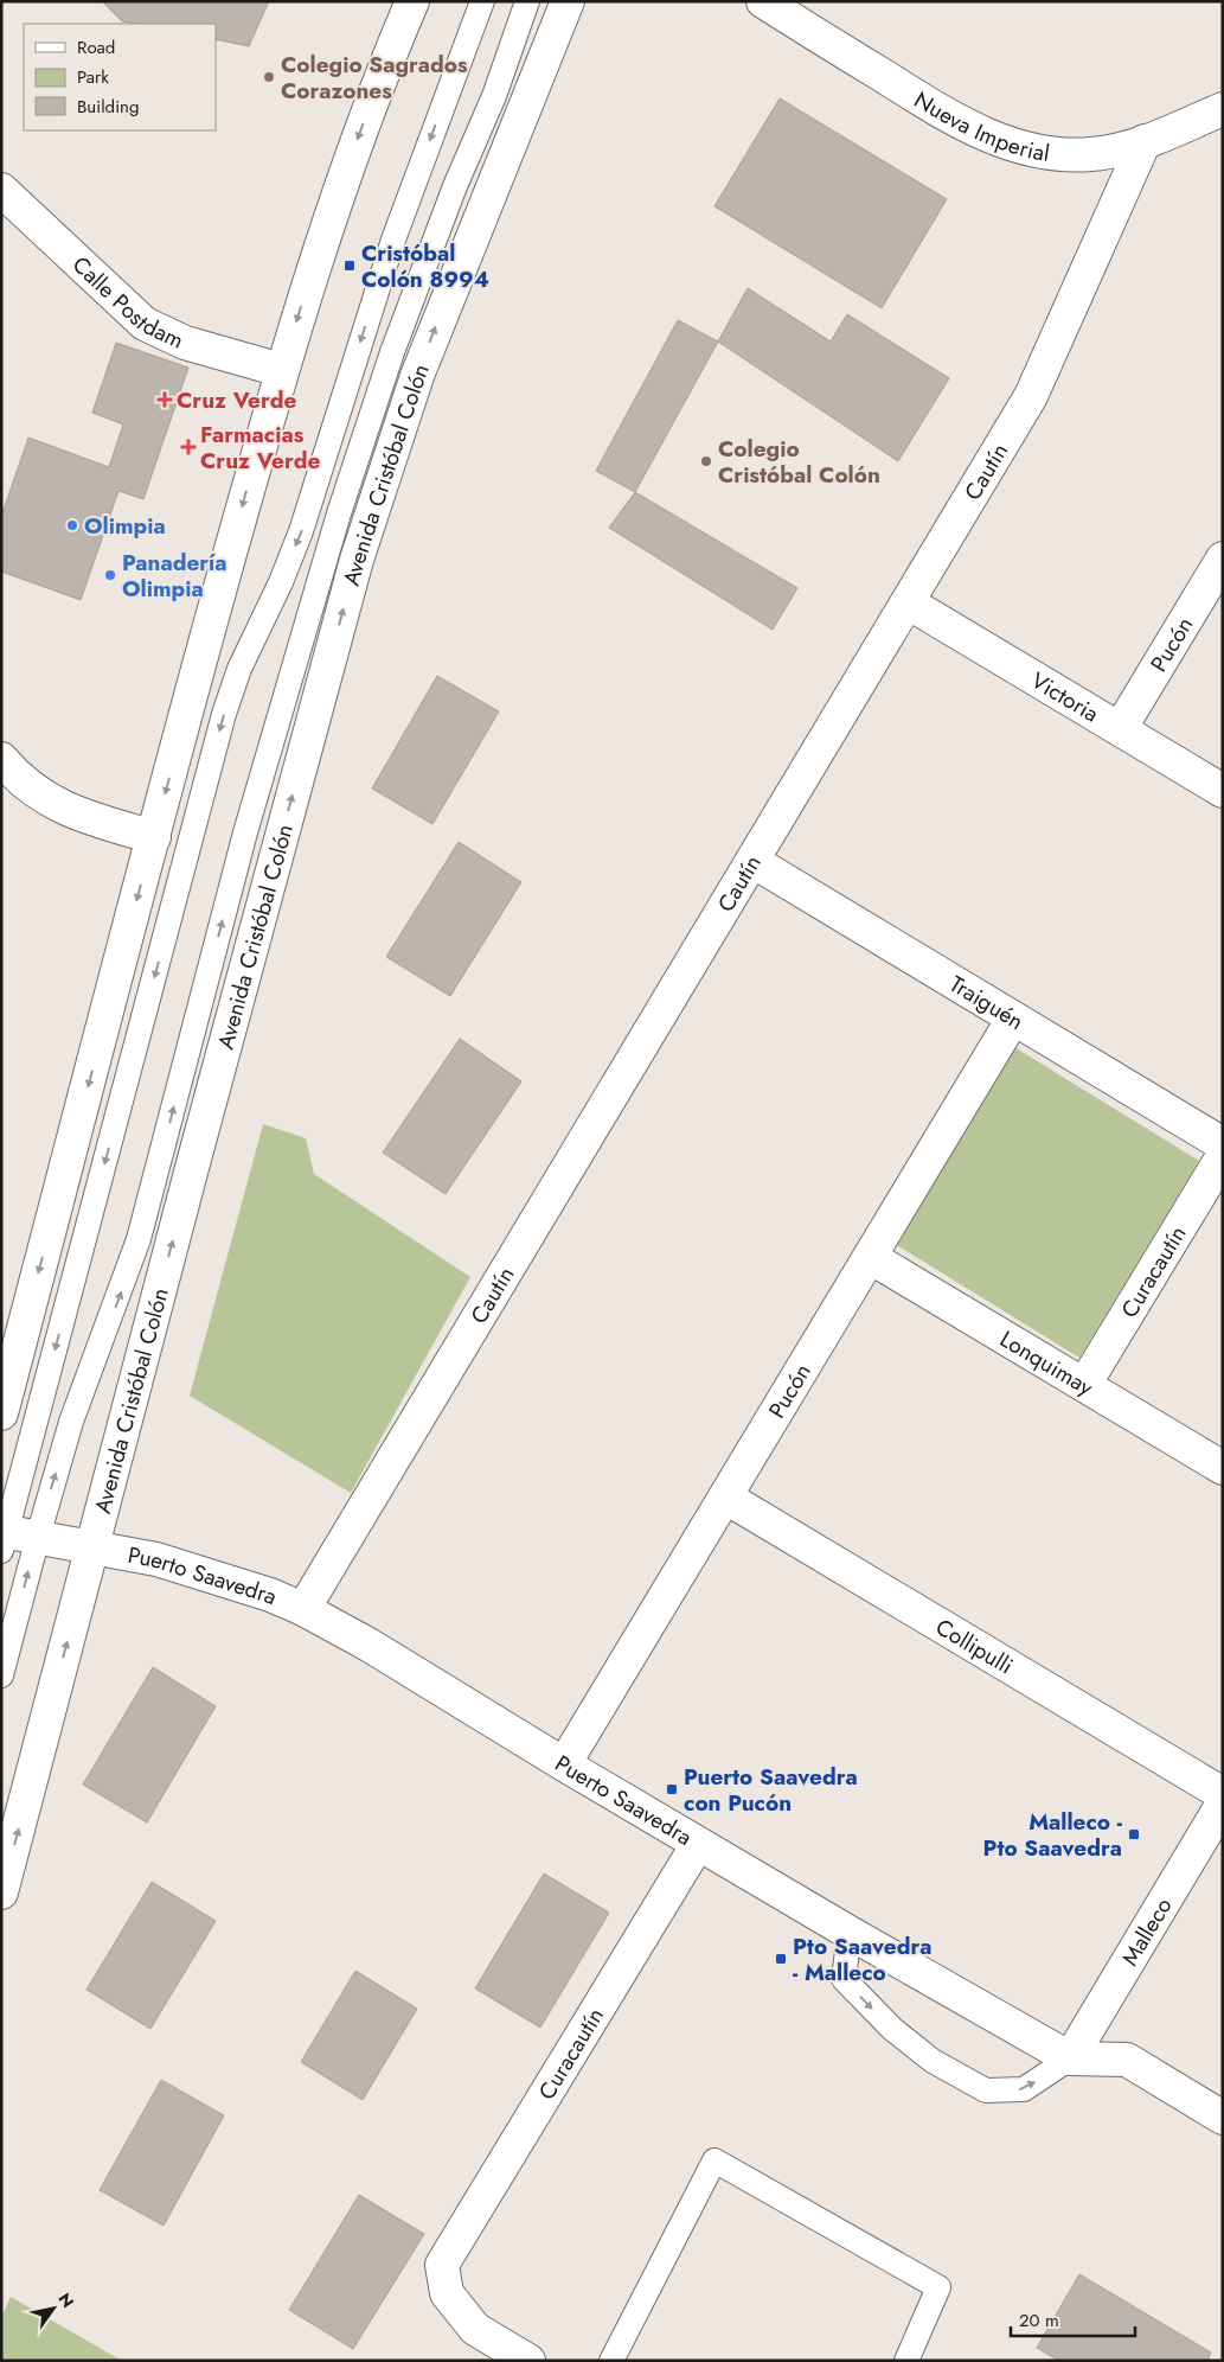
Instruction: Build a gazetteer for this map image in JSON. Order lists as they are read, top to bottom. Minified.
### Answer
{"streets":{"street":["Nueva Imperial","Calle Postdam","Cautín","Avenida Cristóbal Colón","Pucón","Victoria","Traiguén","Curacautín","Lonquimay","Puerto Saavedra","Collipulli","Malleco"]},"crossings":[["Nueva Imperial","Cautín"],["Cautín","Victoria"],["Cautín","Traiguén"],["Cautín","Puerto Saavedra"],["Avenida Cristóbal Colón","Puerto Saavedra"],["Pucón","Victoria"],["Pucón","Traiguén"],["Pucón","Lonquimay"],["Pucón","Puerto Saavedra"],["Pucón","Collipulli"],["Curacautín","Lonquimay"],["Curacautín","Puerto Saavedra"],["Puerto Saavedra","Malleco"]],"places":{"other":["Colegio Sagrados Corazones","Colegio Cristóbal Colón","Olimpia","Panadería Olimpia"],"transit":["Cristóbal Colón 8994","Puerto Saavedra con Pucón","Malleco - Pto Saavedra","Pto Saavedra - Malleco"],"health":["Cruz Verde","Farmacias Cruz Verde"]},"legend":["Road","Park","Building"],"scale_bar":"20 m","north":"top right"}
